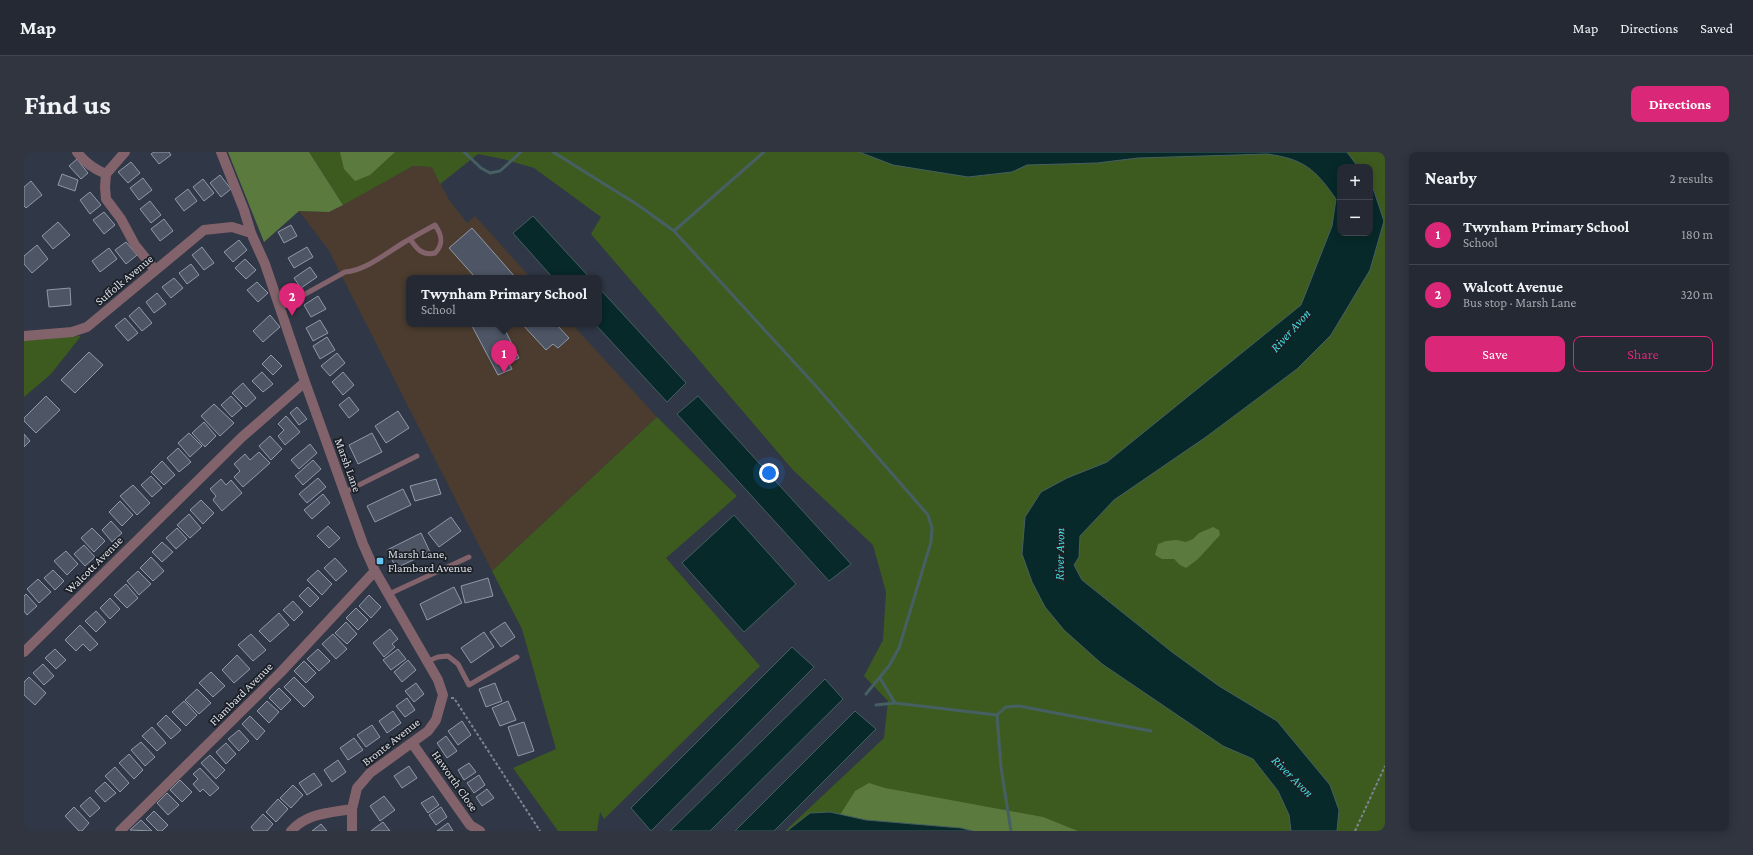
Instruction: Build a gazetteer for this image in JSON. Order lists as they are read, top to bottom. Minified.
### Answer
{"streets":{"street":["Suffolk Avenue","Marsh Lane","Walcott Avenue","Flambard Avenue","Bronte Avenue","Haworth Close"]},"crossings":[["Suffolk Avenue","Marsh Lane"],["Marsh Lane","Walcott Avenue"],["Marsh Lane","Flambard Avenue"],["Marsh Lane","Bronte Avenue"],["Bronte Avenue","Haworth Close"]],"water":["River Avon"],"places":{"transit":["Marsh Lane, Flambard Avenue"]},"page":{"header":"Map","nav":["Map","Directions","Saved"],"buttons":["Directions",["Save","Share"]],"title":"Find us","heading":["Nearby","2 results"],"map_buttons":["+","−"],"list":[{"mark":"1","name":"Twynham Primary School","note":"School","value":"180 m"},{"mark":"2","name":"Walcott Avenue","note":"Bus stop · Marsh Lane","value":"320 m"}],"popup":["Twynham Primary School","School"],"pins":["2","1"]}}
